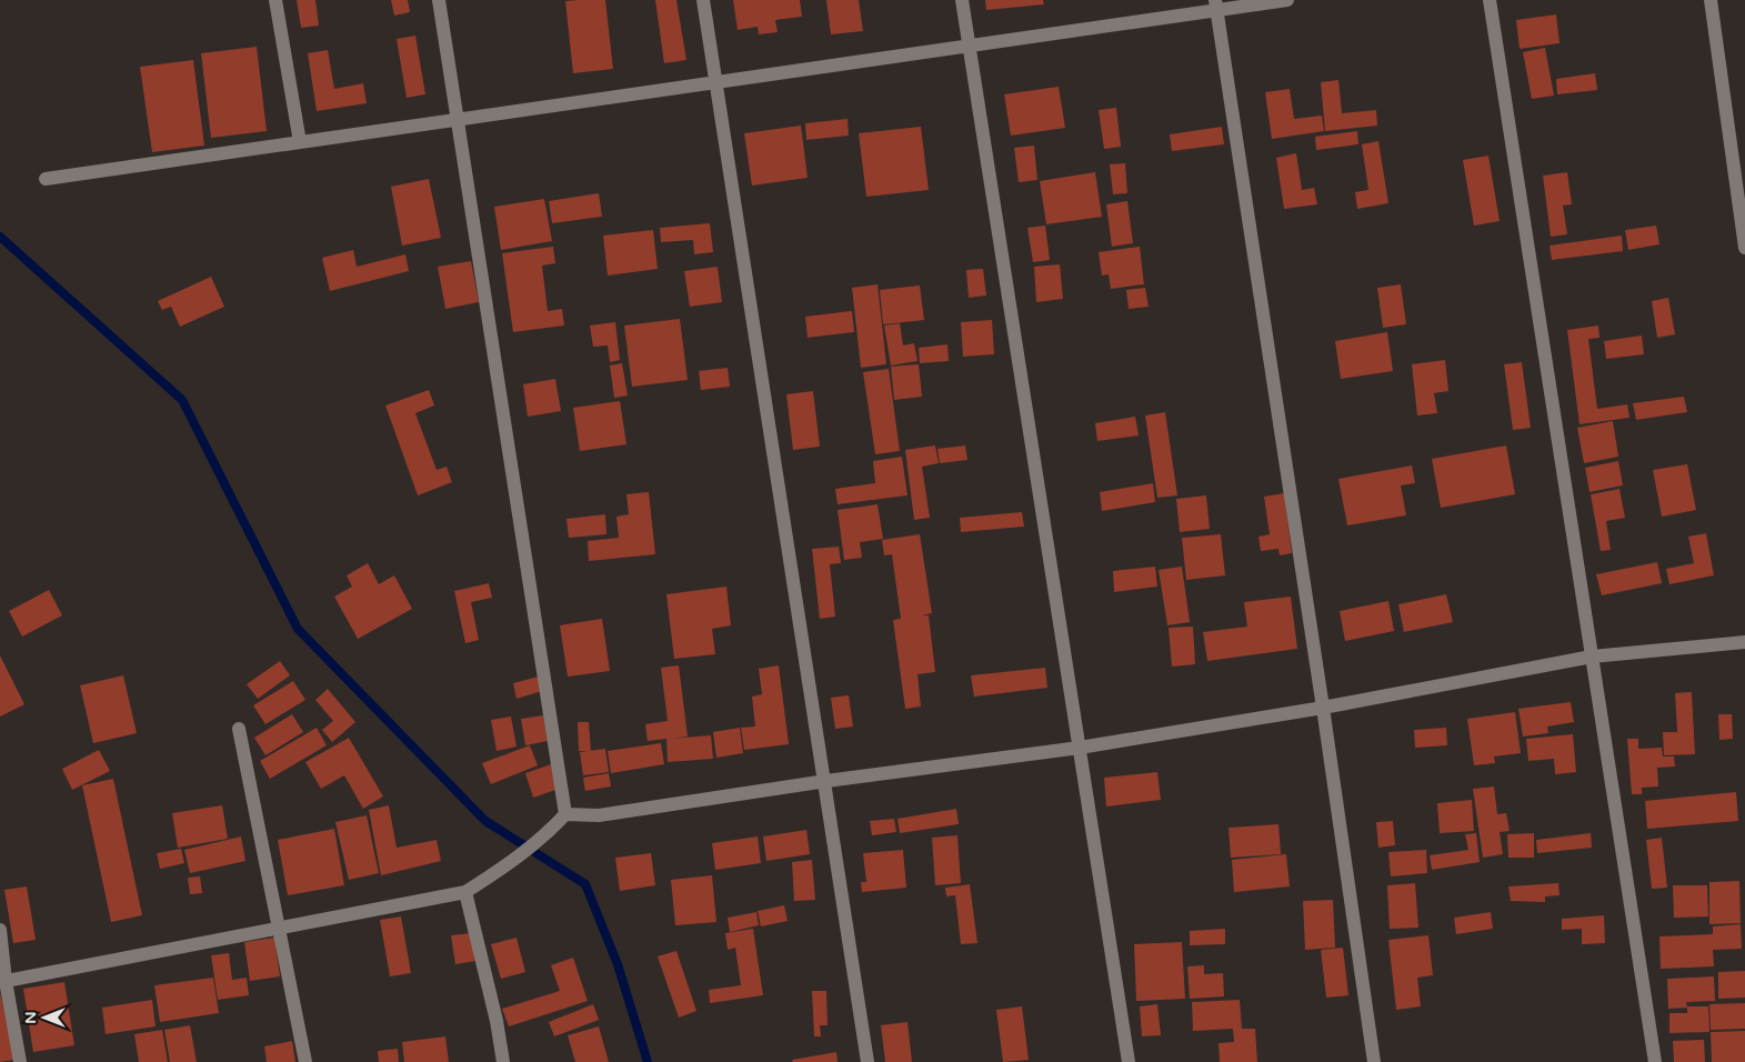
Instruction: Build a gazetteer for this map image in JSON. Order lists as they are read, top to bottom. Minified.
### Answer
{"north":"left"}
